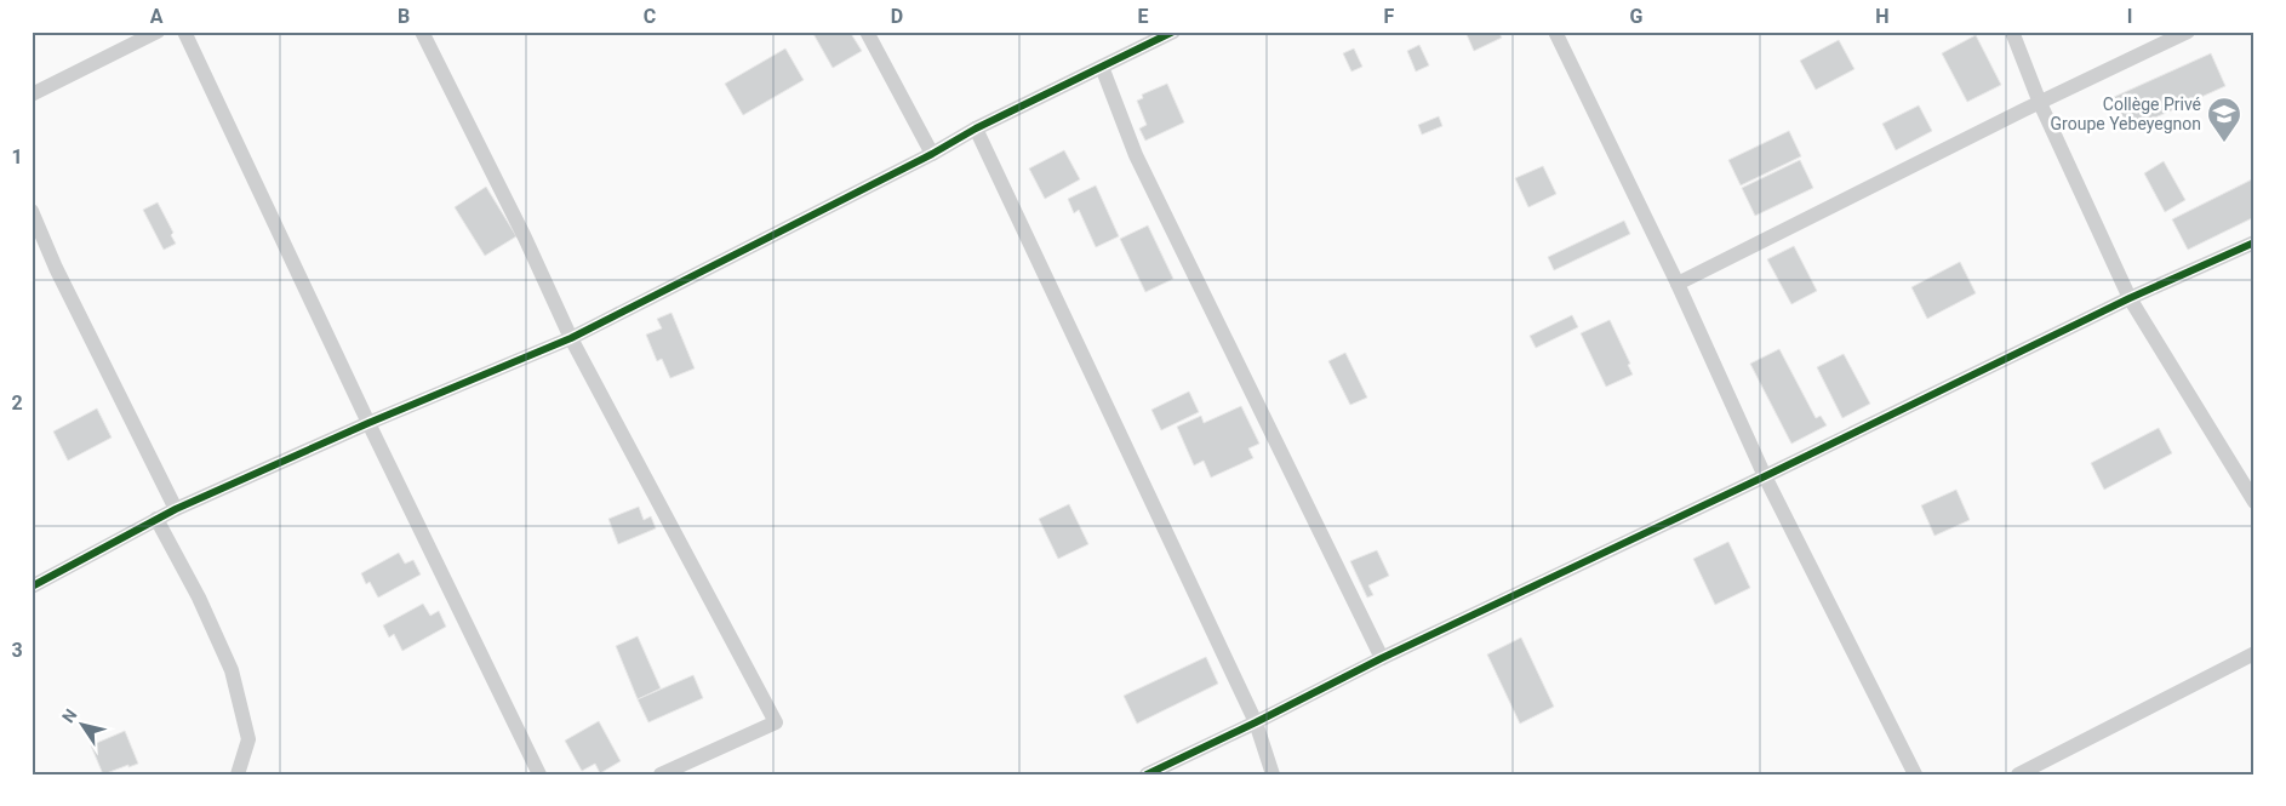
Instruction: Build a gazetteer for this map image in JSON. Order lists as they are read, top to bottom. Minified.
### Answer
{"places":{"school or university":["Collège Privé Groupe Yebeyegnon"]},"north":"top left","grid":{"columns":["A","B","C","D","E","F","G","H","I"],"rows":["1","2","3"]}}
